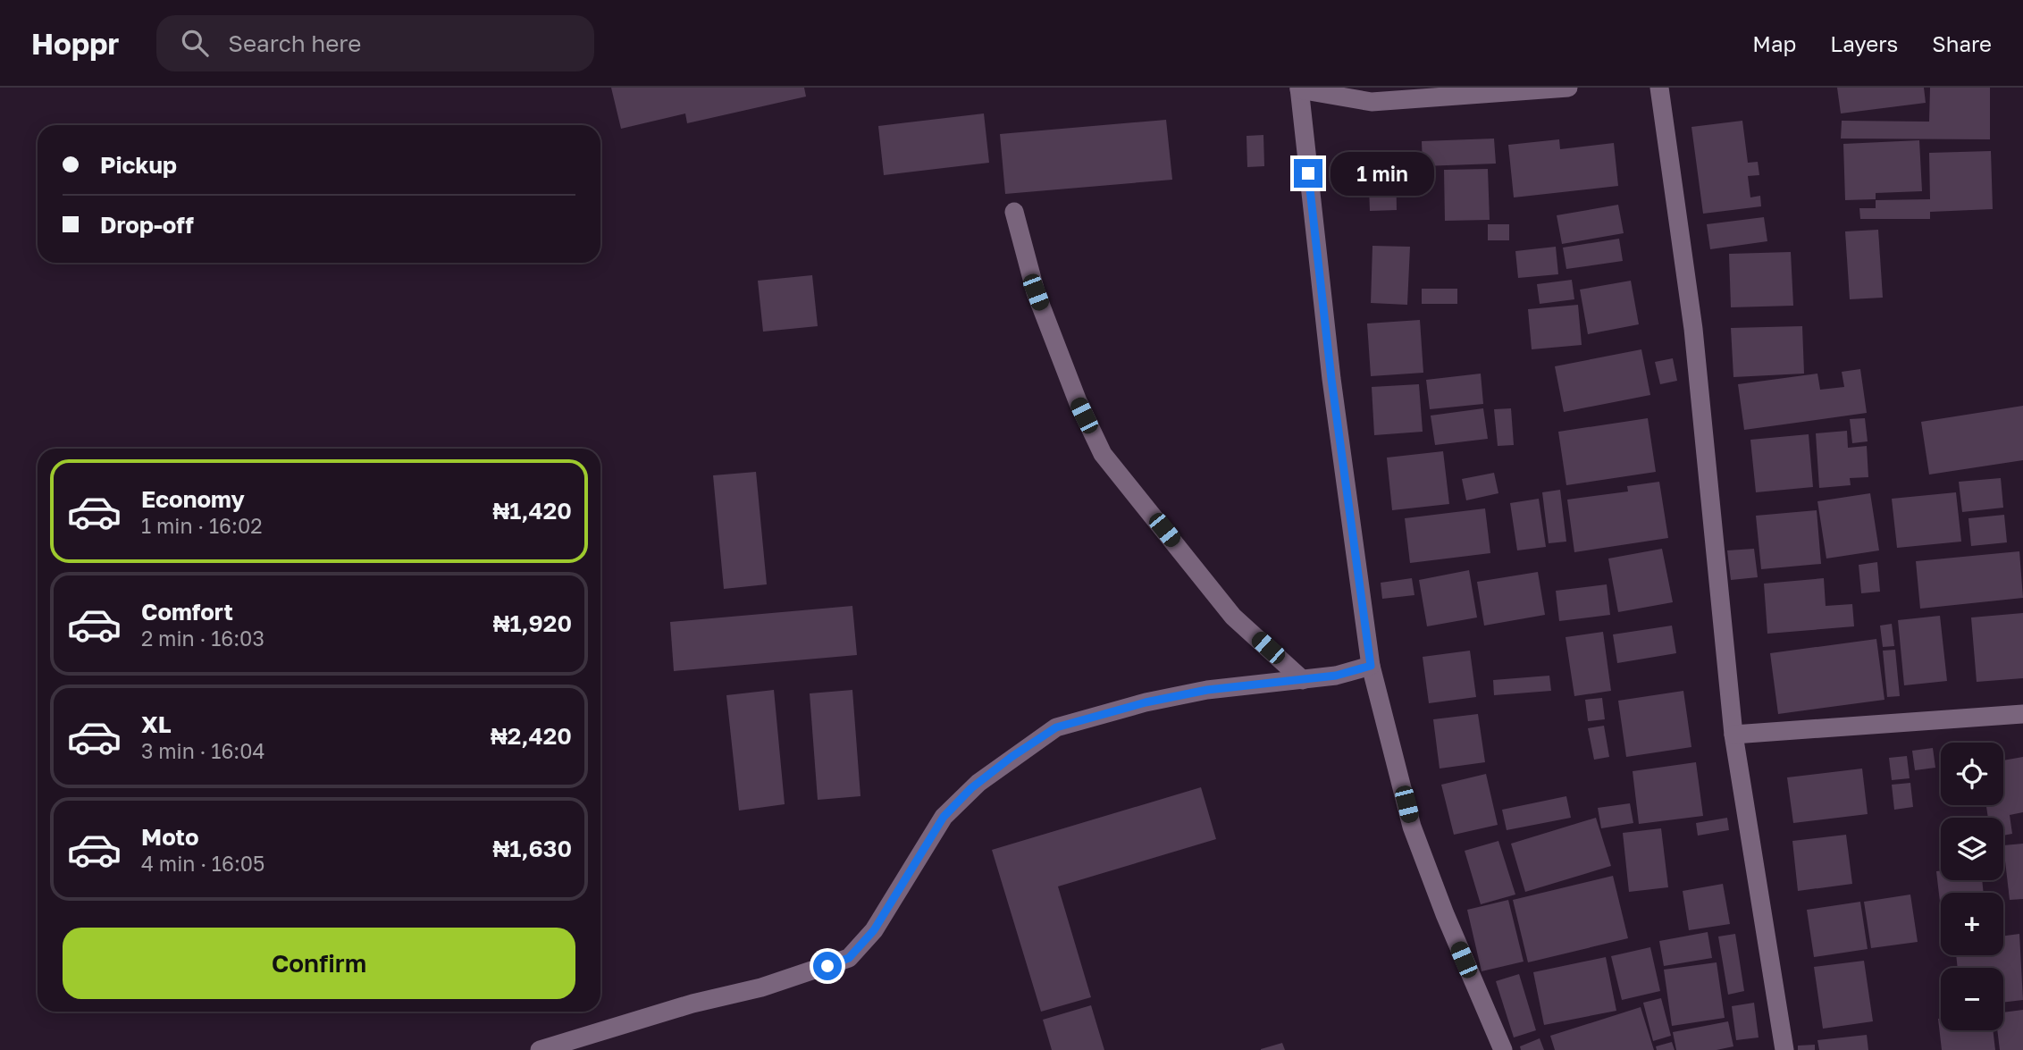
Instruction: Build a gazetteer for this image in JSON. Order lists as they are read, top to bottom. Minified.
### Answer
{"page":{"header":"Hoppr","search":"Search here","nav":["Map","Layers","Share"],"banner":["Pickup","Drop-off"],"bubble":"1 min","list":[{"name":"Economy","note":"1 min · 16:02","value":"₦1,420"},{"name":"Comfort","note":"2 min · 16:03","value":"₦1,920"},{"name":"XL","note":"3 min · 16:04","value":"₦2,420"},{"name":"Moto","note":"4 min · 16:05","value":"₦1,630"}],"map_buttons":["+","−"],"buttons":"Confirm"}}
